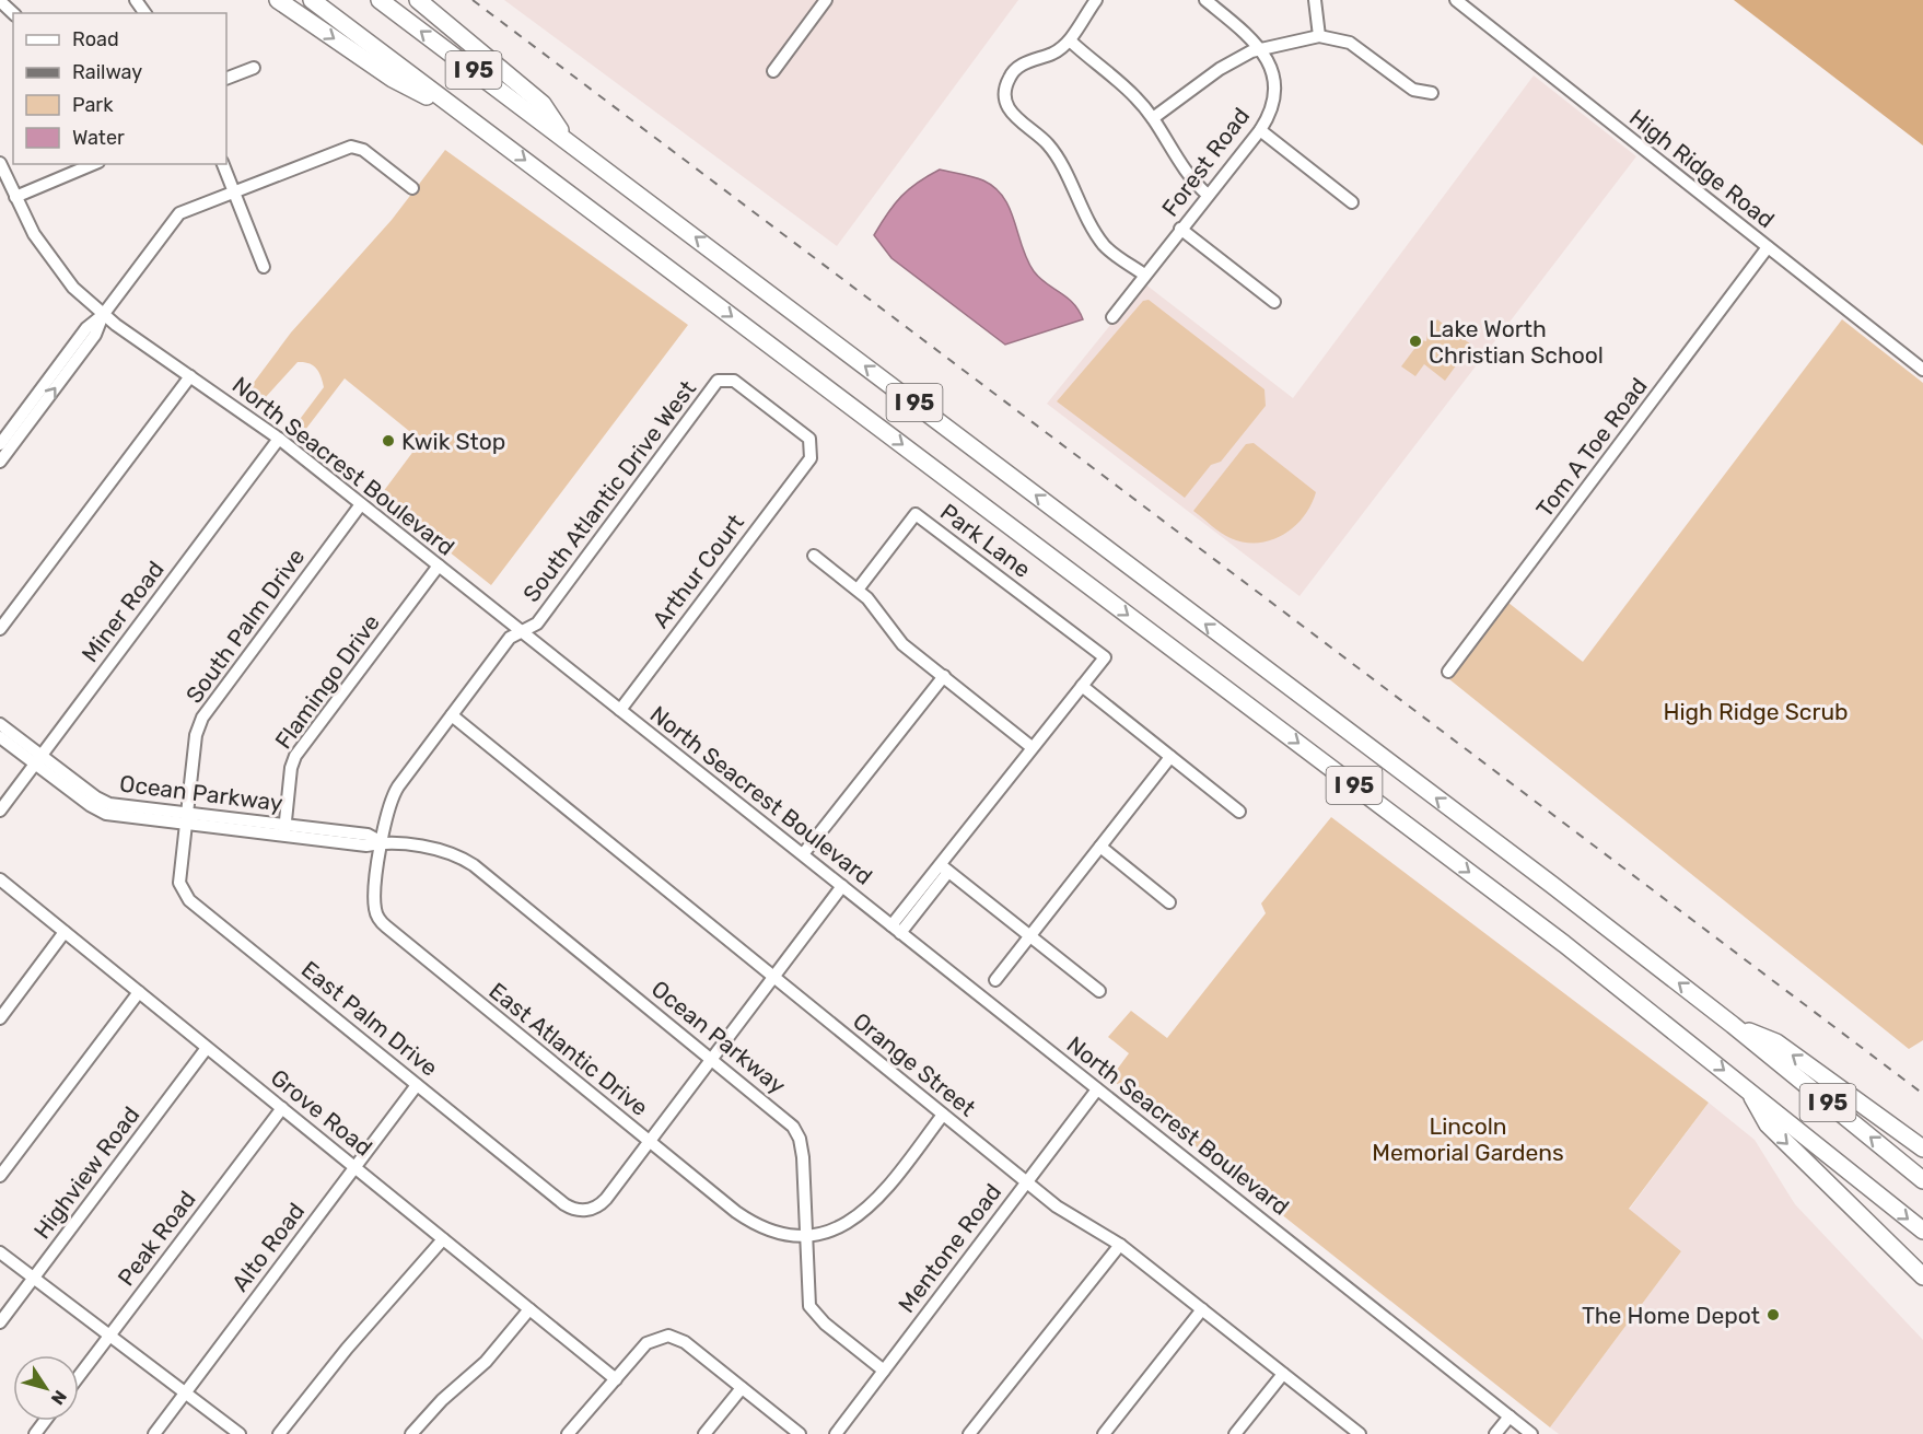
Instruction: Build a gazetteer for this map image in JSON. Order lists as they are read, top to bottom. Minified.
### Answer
{"streets":{"highway":["I 95"],"street":["Forest Road","High Ridge Road","Tom A Toe Road","North Seacrest Boulevard","South Atlantic Drive West","Park Lane","Arthur Court","Miner Road","South Palm Drive","Flamingo Drive","Ocean Parkway","East Palm Drive","East Atlantic Drive","Orange Street","Grove Road","Highview Road","Peak Road","Alto Road","Mentone Road"]},"crossings":[["High Ridge Road","Tom A Toe Road"],["North Seacrest Boulevard","South Atlantic Drive West"],["North Seacrest Boulevard","Arthur Court"],["North Seacrest Boulevard","Miner Road"],["North Seacrest Boulevard","South Palm Drive"],["North Seacrest Boulevard","Flamingo Drive"],["North Seacrest Boulevard","East Atlantic Drive"],["North Seacrest Boulevard","Mentone Road"],["South Atlantic Drive West","Arthur Court"],["South Atlantic Drive West","East Atlantic Drive"],["Miner Road","Ocean Parkway"],["South Palm Drive","Ocean Parkway"],["South Palm Drive","East Palm Drive"],["Flamingo Drive","Ocean Parkway"],["Ocean Parkway","East Palm Drive"],["Ocean Parkway","East Atlantic Drive"],["Ocean Parkway","Mentone Road"],["East Palm Drive","East Atlantic Drive"],["East Palm Drive","Alto Road"],["East Atlantic Drive","Orange Street"],["Orange Street","Mentone Road"],["Grove Road","Highview Road"],["Grove Road","Peak Road"],["Grove Road","Alto Road"]],"parks":["High Ridge Scrub","Lincoln Memorial Gardens"],"places":["Lake Worth Christian School","Kwik Stop","The Home Depot"],"legend":["Road","Railway","Park","Water"],"north":"bottom right"}
